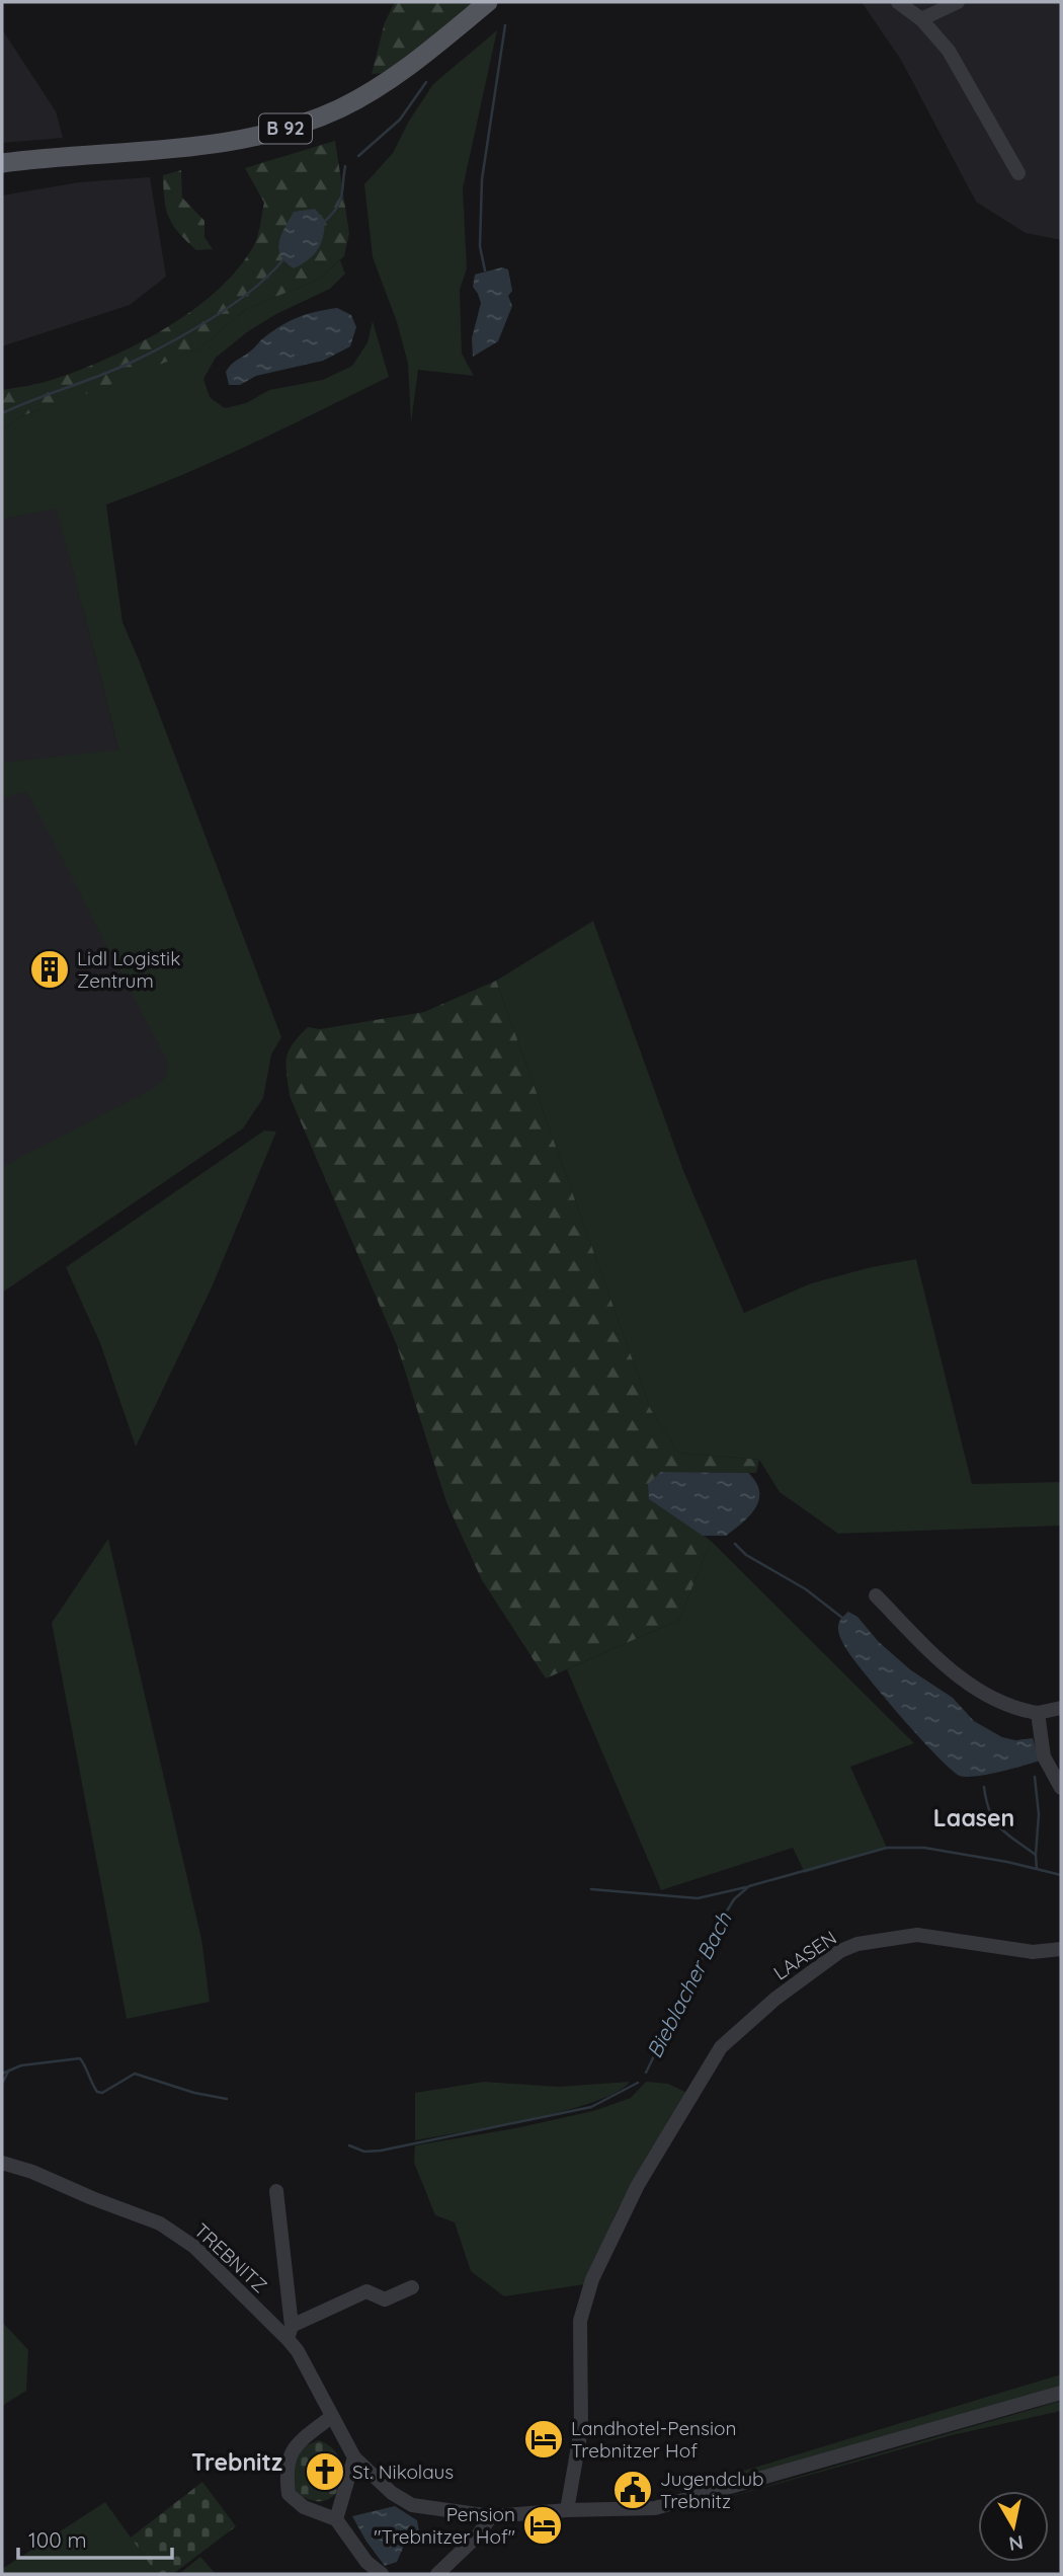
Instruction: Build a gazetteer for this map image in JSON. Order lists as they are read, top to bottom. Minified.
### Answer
{"streets":{"main road":["B 92"],"street":["LAASEN","TREBNITZ"]},"districts":["Laasen","Trebnitz"],"water":["Bieblacher Bach"],"places":{"building":["Lidl Logistik Zentrum"],"hotel":["Landhotel-Pension Trebnitzer Hof","Pension \"Trebnitzer Hof\""],"church":["St. Nikolaus"],"public building":["Jugendclub Trebnitz"]},"scale_bar":"100 m","north":"bottom"}
